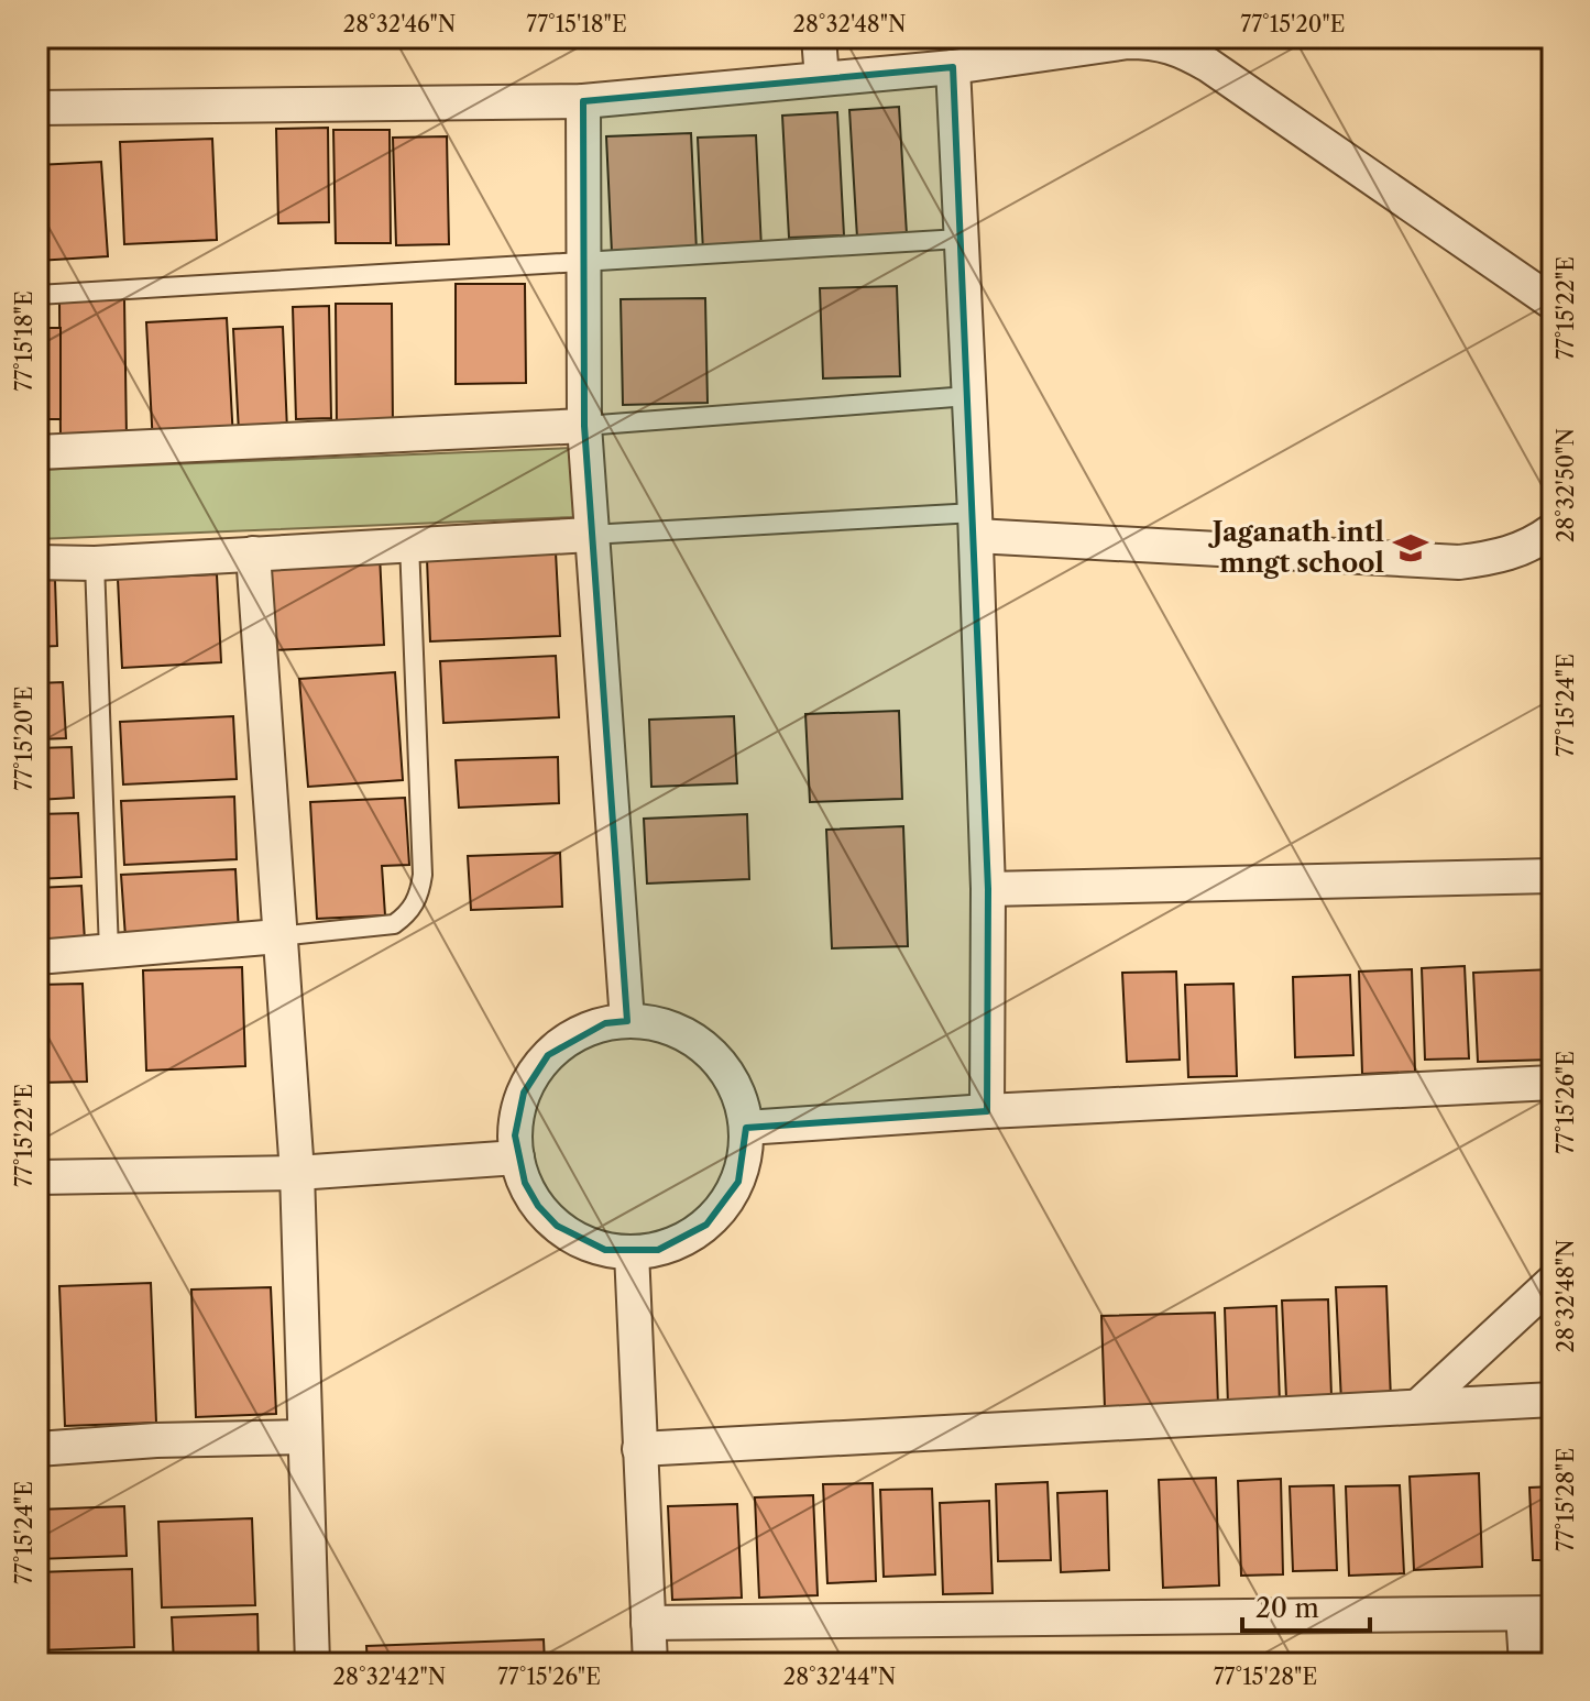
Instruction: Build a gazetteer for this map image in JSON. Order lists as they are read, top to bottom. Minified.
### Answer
{"places":{"school or university":["Jaganath intl mngt school"]},"scale_bar":"20 m","coordinates":["28°32'46\"N","77°15'18\"E","28°32'48\"N","77°15'20\"E","77°15'22\"E","28°32'50\"N","77°15'24\"E","77°15'26\"E","77°15'28\"E","28°32'42\"N","28°32'44\"N"]}
